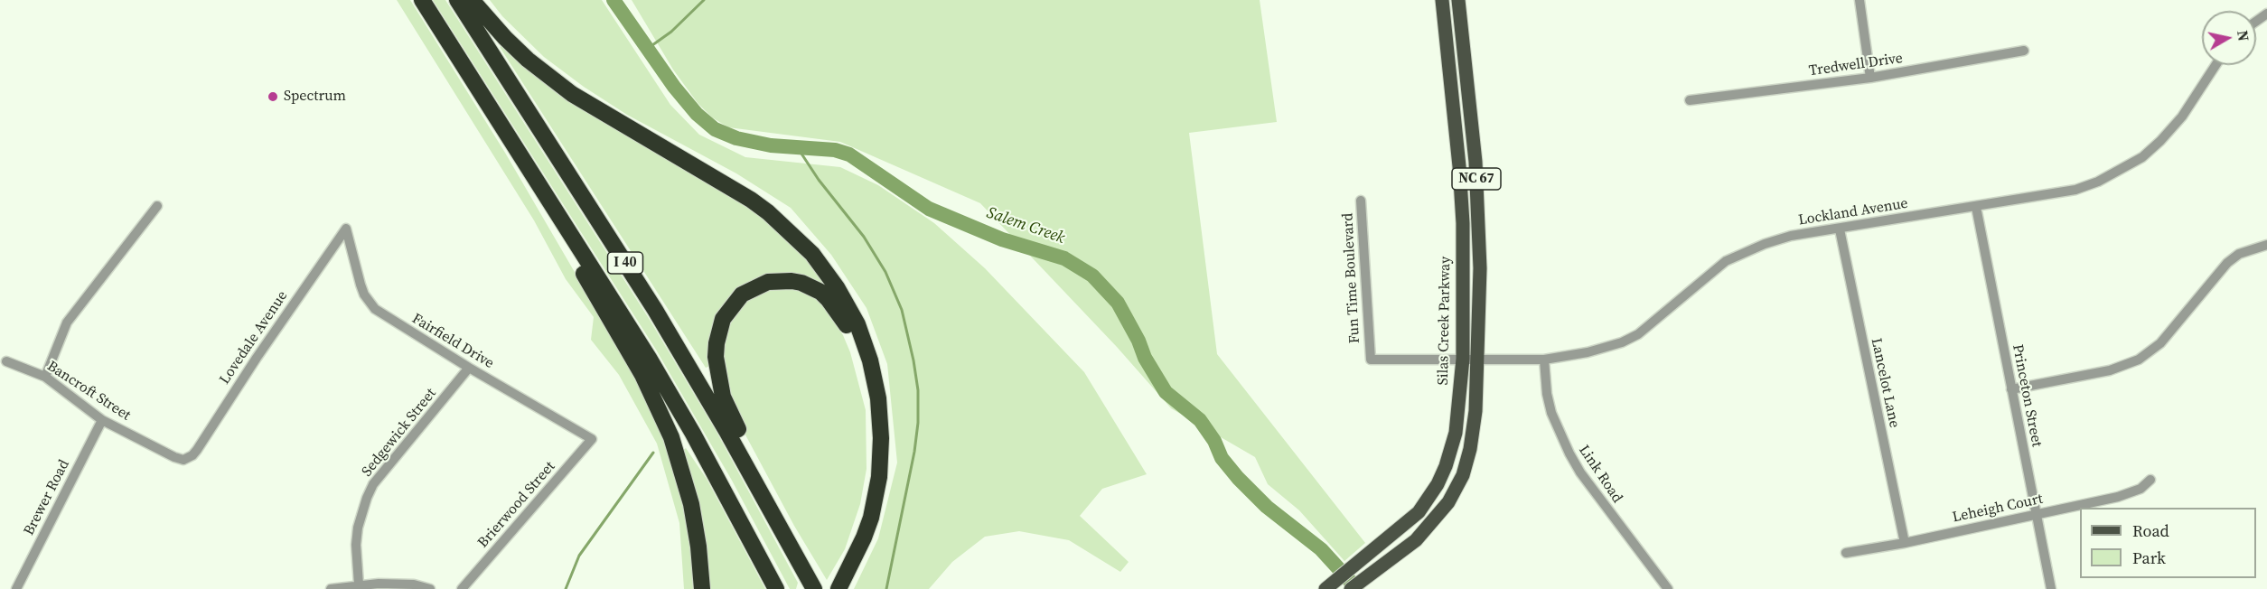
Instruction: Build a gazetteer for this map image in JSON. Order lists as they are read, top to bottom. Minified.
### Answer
{"streets":{"highway":["I 40"],"main road":["NC 67","Silas Creek Parkway"],"street":["Tredwell Drive","Lockland Avenue","Fun Time Boulevard","Lovedale Avenue","Fairfield Drive","Lancelot Lane","Bancroft Street","Princeton Street","Sedgewick Street","Link Road","Brewer Road","Brierwood Street","Leheigh Court"]},"crossings":[["NC 67","Lockland Avenue"],["Lockland Avenue","Fun Time Boulevard"],["Lockland Avenue","Silas Creek Parkway"],["Lockland Avenue","Lancelot Lane"],["Lockland Avenue","Princeton Street"],["Lockland Avenue","Link Road"],["Fun Time Boulevard","Silas Creek Parkway"],["Lovedale Avenue","Fairfield Drive"],["Lovedale Avenue","Bancroft Street"],["Fairfield Drive","Sedgewick Street"],["Fairfield Drive","Brierwood Street"],["Lancelot Lane","Leheigh Court"],["Bancroft Street","Brewer Road"],["Princeton Street","Leheigh Court"]],"water":["Salem Creek"],"places":["Spectrum"],"legend":["Road","Park"],"north":"right"}
